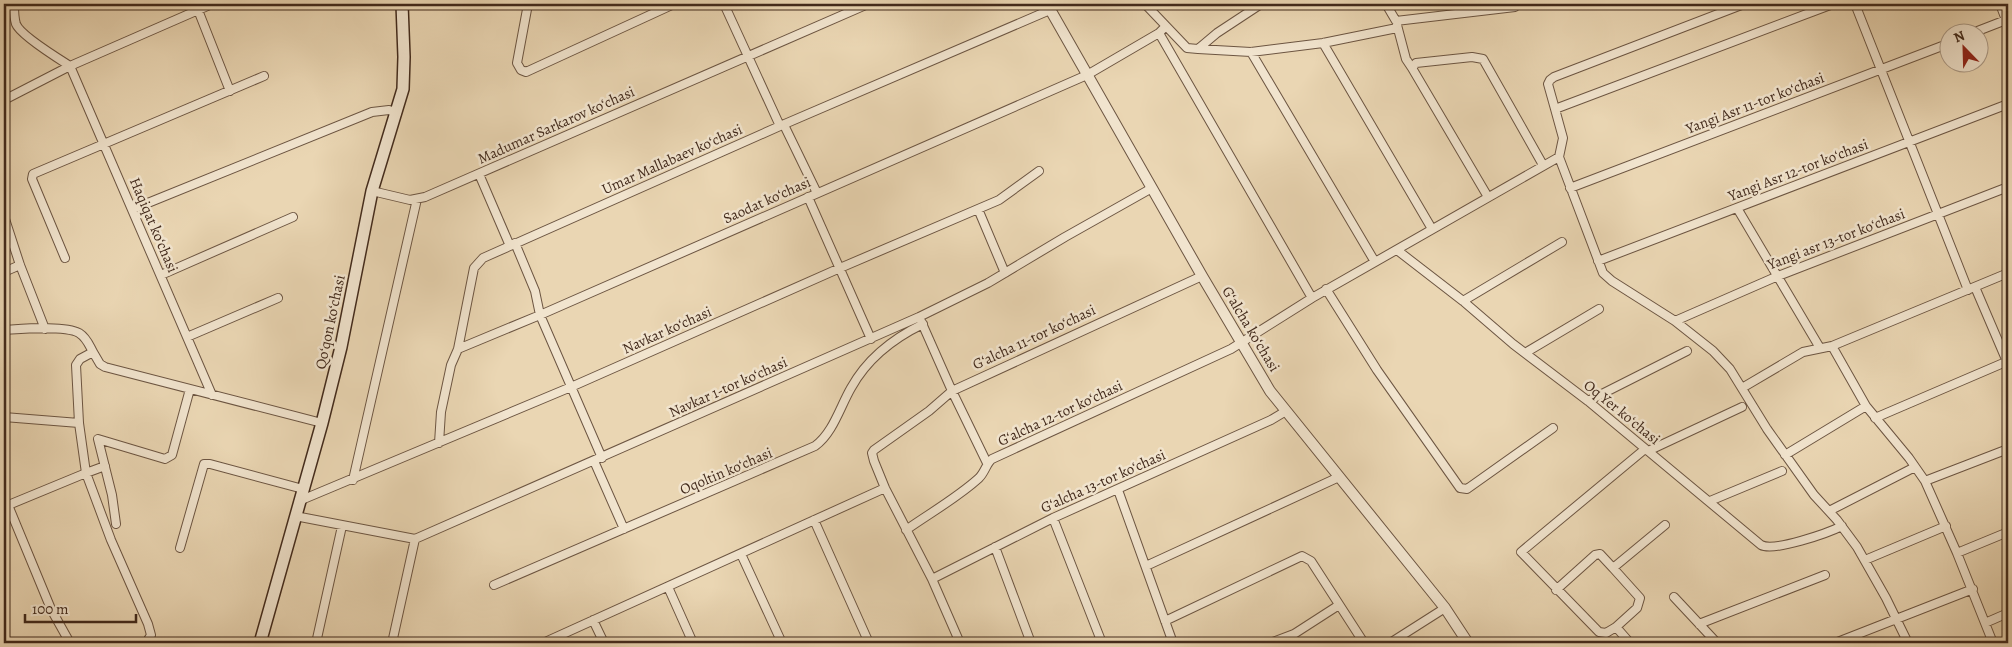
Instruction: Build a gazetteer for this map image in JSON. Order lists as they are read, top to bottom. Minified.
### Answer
{"streets":{"main road":["Qoʻqon koʻchasi"],"street":["Yangi Asr 11-tor koʻchasi","Madumar Sarkarov koʻchasi","Umar Mallabaev koʻchasi","Yangi Asr 12-tor koʻchasi","Saodat koʻchasi","Haqiqat koʻchasi","Yangi asr 13-tor koʻchasi","Gʻalcha koʻchasi","Navkar koʻchasi","Gʻalcha 11-tor koʻchasi","Navkar 1-tor koʻchasi","Oq Yer koʻchasi","Gʻalcha 12-tor koʻchasi","Oqoltin koʻchasi","Gʻalcha 13-tor koʻchasi"]},"crossings":[["Madumar Sarkarov koʻchasi","Qoʻqon koʻchasi"],["Umar Mallabaev koʻchasi","Saodat koʻchasi"],["Umar Mallabaev koʻchasi","Gʻalcha koʻchasi"],["Umar Mallabaev koʻchasi","Navkar koʻchasi"],["Saodat koʻchasi","Gʻalcha koʻchasi"],["Qoʻqon koʻchasi","Navkar koʻchasi"],["Gʻalcha koʻchasi","Gʻalcha 11-tor koʻchasi"],["Gʻalcha koʻchasi","Navkar 1-tor koʻchasi"],["Gʻalcha koʻchasi","Gʻalcha 12-tor koʻchasi"],["Gʻalcha koʻchasi","Gʻalcha 13-tor koʻchasi"],["Navkar 1-tor koʻchasi","Oqoltin koʻchasi"]],"scale_bar":"100 m","north":"top left"}
